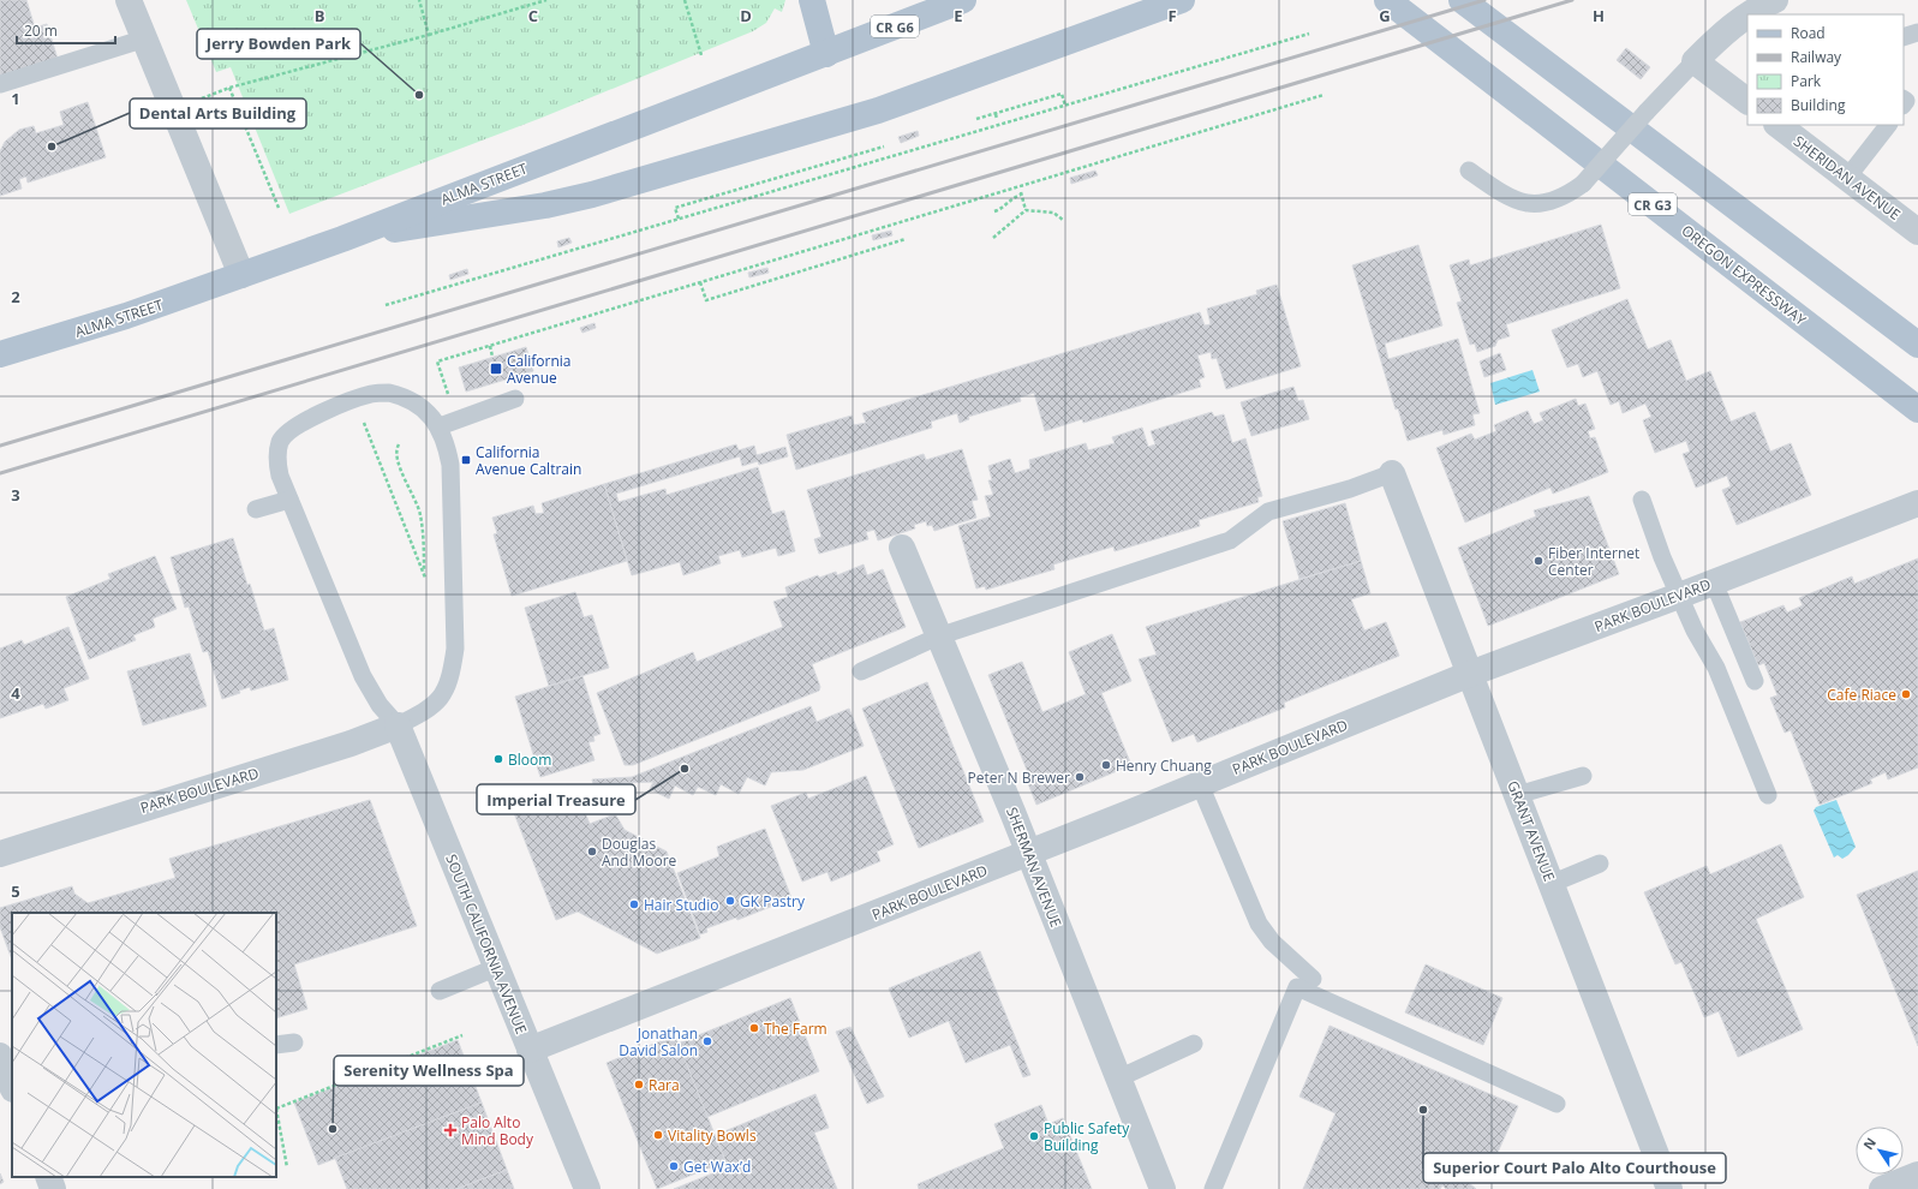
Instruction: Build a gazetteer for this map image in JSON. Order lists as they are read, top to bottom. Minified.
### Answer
{"streets":{"main road":["CR G6","ALMA STREET","CR G3","OREGON EXPRESSWAY"],"street":["SHERIDAN AVENUE","PARK BOULEVARD","GRANT AVENUE","SHERMAN AVENUE","SOUTH CALIFORNIA AVENUE"]},"crossings":[["PARK BOULEVARD","GRANT AVENUE"],["PARK BOULEVARD","SHERMAN AVENUE"],["PARK BOULEVARD","SOUTH CALIFORNIA AVENUE"]],"places":{"other":["Jerry Bowden Park","Dental Arts Building","Fiber Internet Center","Cafe Riace","Bloom","Henry Chuang","Imperial Treasure","Peter N Brewer","Douglas And Moore","GK Pastry","Hair Studio","The Farm","Jonathan David Salon","Rara","Superior Court Palo Alto Courthouse","Serenity Wellness Spa","Vitality Bowls","Public Safety Building","Get Wax’d"],"transit":["California Avenue","California Avenue Caltrain"],"health":["Palo Alto Mind Body"]},"legend":["Road","Railway","Park","Building"],"scale_bar":"20 m","north":"top left","grid":{"columns":["B","C","D","E","F","G","H"],"rows":["1","2","3","4","5"]}}
